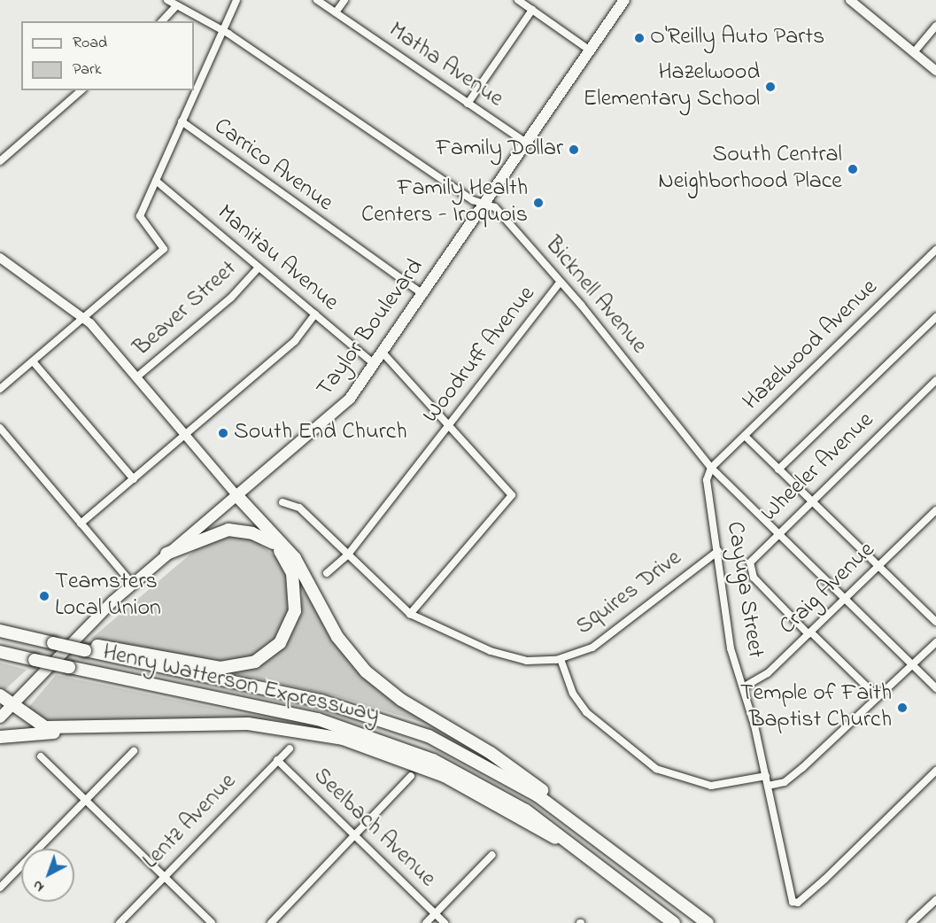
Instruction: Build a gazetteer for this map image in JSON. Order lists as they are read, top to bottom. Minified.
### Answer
{"streets":{"highway":["Henry Watterson Expressway"],"main road":["Taylor Boulevard"],"street":["Matha Avenue","Carrico Avenue","Manitau Avenue","Bicknell Avenue","Beaver Street","Hazelwood Avenue","Woodruff Avenue","Wheeler Avenue","Craig Avenue","Cayuga Street","Squires Drive","Lentz Avenue","Seelbach Avenue"]},"crossings":[["Matha Avenue","Taylor Boulevard"],["Carrico Avenue","Taylor Boulevard"],["Manitau Avenue","Beaver Street"],["Manitau Avenue","Taylor Boulevard"],["Bicknell Avenue","Taylor Boulevard"],["Bicknell Avenue","Hazelwood Avenue"],["Bicknell Avenue","Woodruff Avenue"],["Bicknell Avenue","Wheeler Avenue"],["Bicknell Avenue","Craig Avenue"],["Bicknell Avenue","Cayuga Street"],["Hazelwood Avenue","Cayuga Street"],["Wheeler Avenue","Craig Avenue"],["Craig Avenue","Cayuga Street"],["Cayuga Street","Squires Drive"],["Lentz Avenue","Seelbach Avenue"]],"places":["O'Reilly Auto Parts","Hazelwood Elementary School","Family Dollar","South Central Neighborhood Place","Family Health Centers - Iroquois","South End Church","Teamsters Local Union","Temple of Faith Baptist Church"],"legend":["Road","Park"],"north":"bottom left"}
